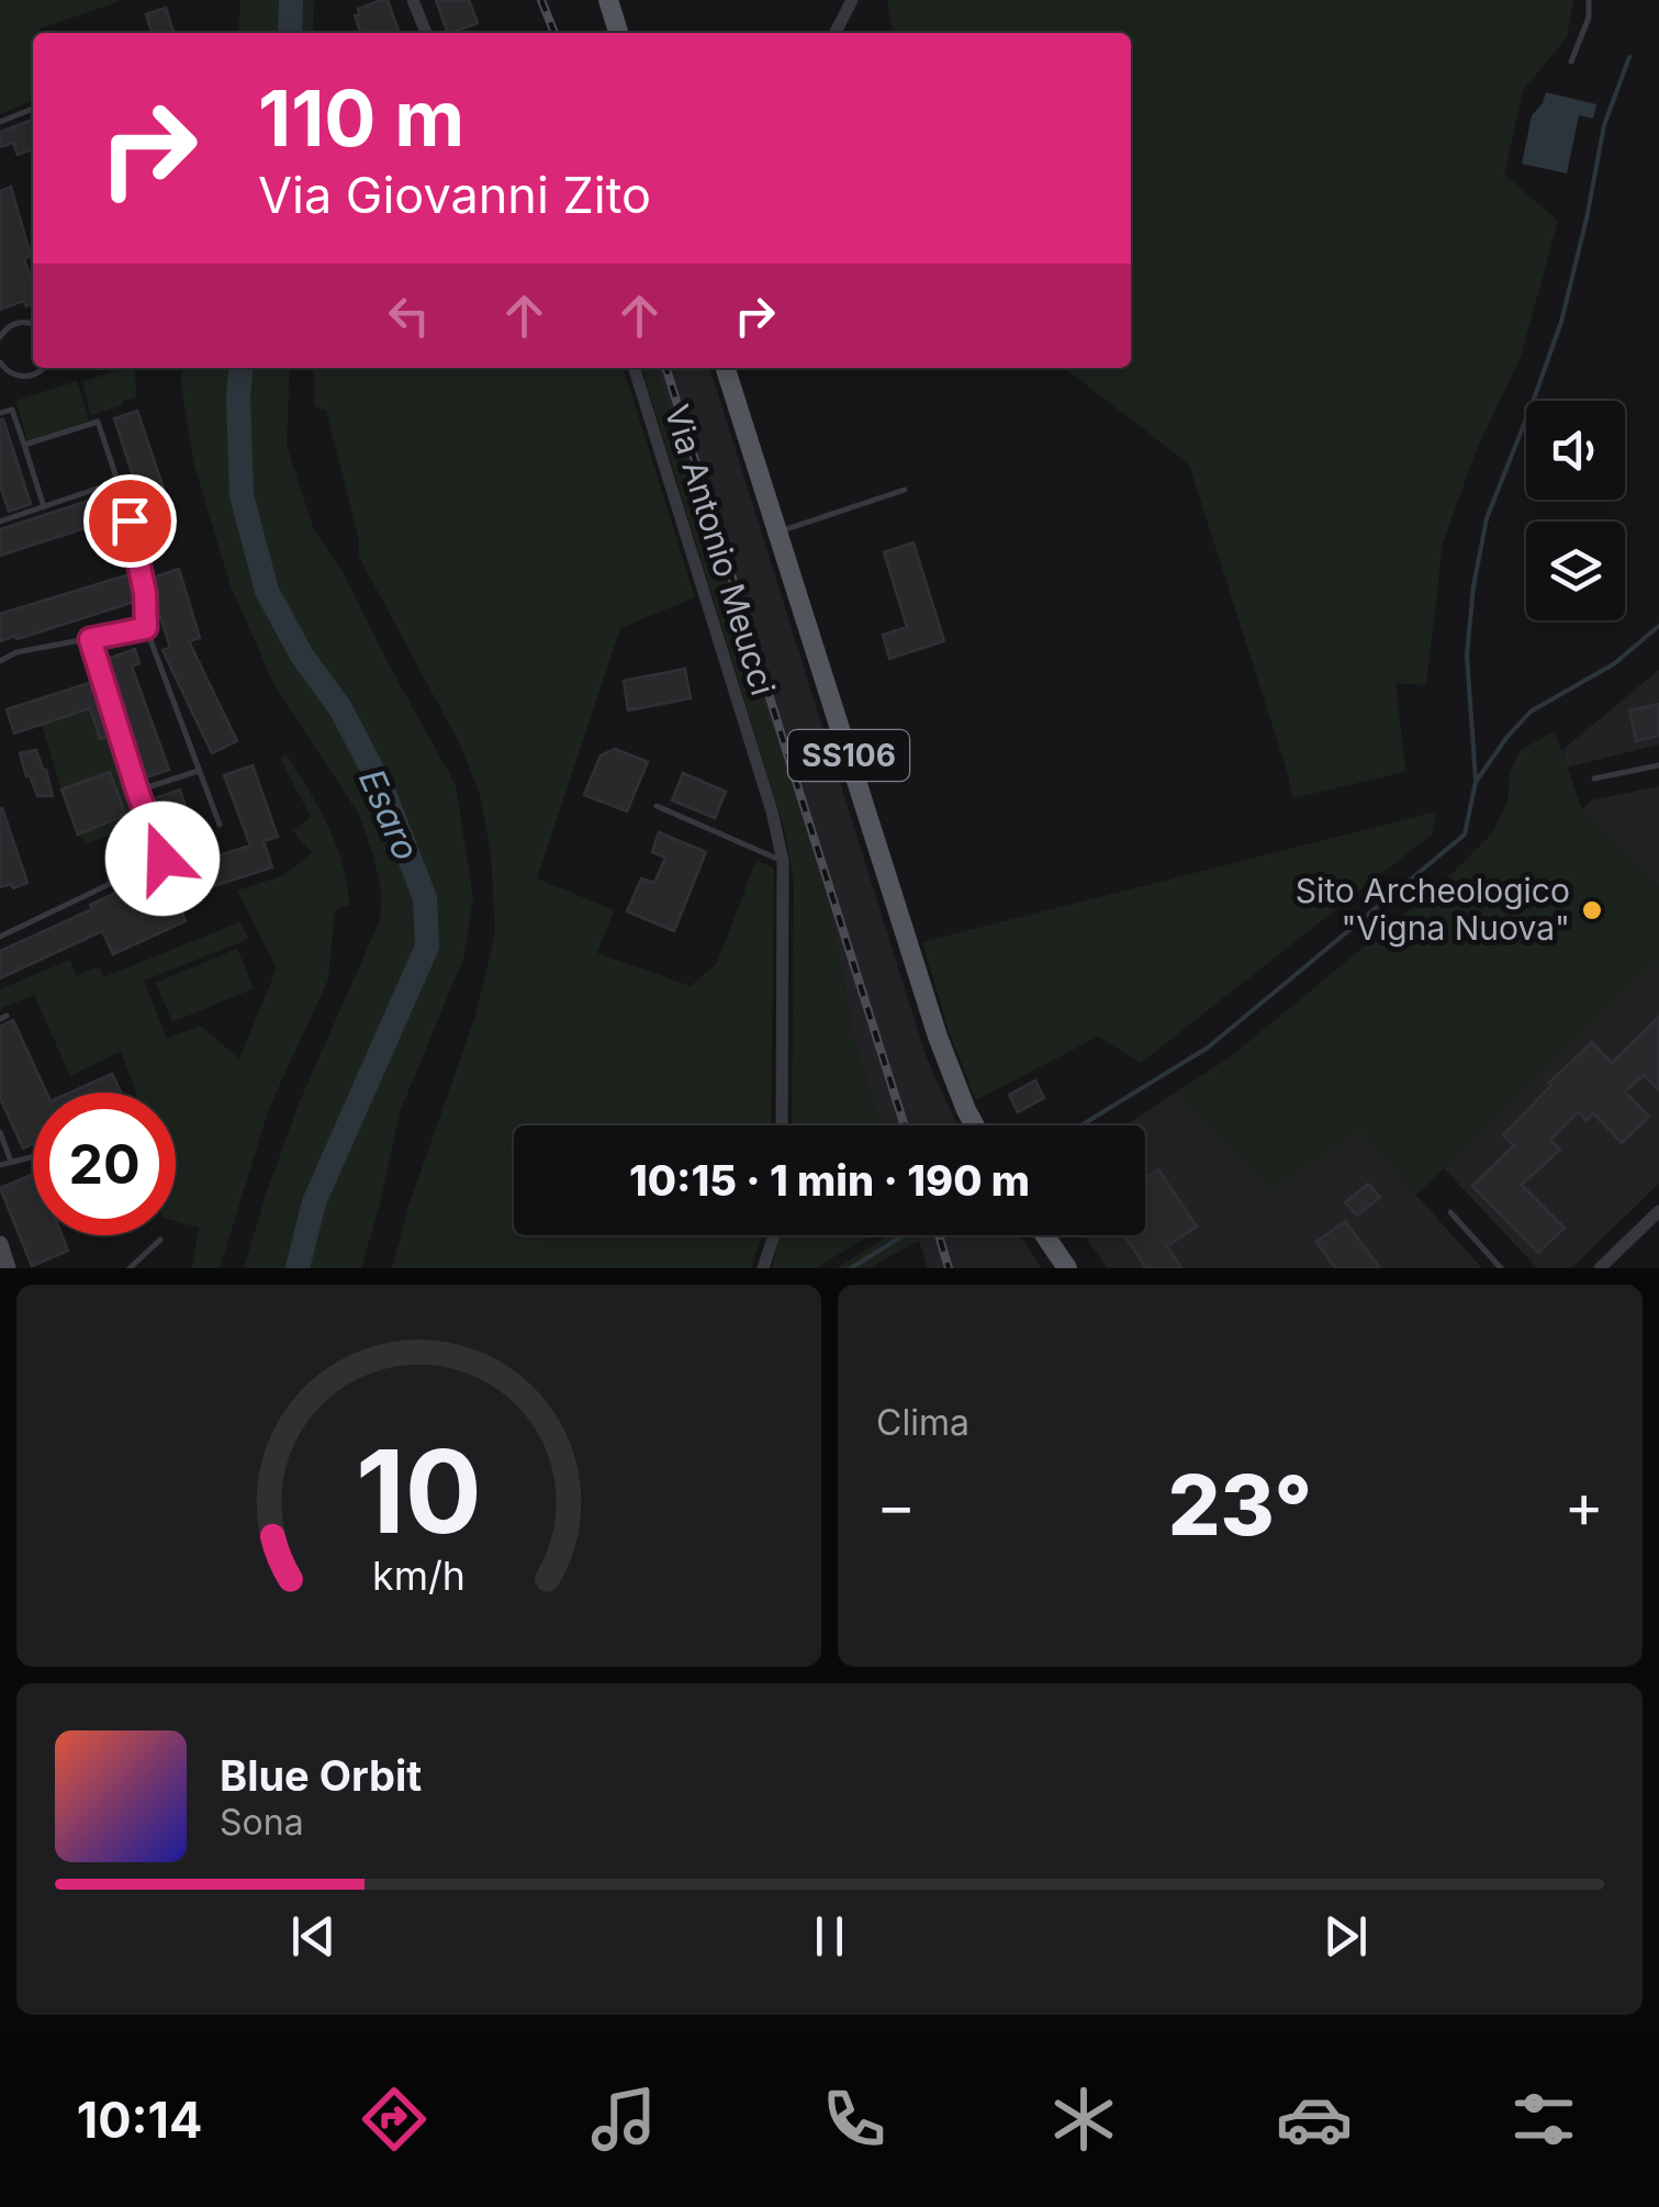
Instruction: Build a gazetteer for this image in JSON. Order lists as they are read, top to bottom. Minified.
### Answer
{"streets":{"main road":["SS106"],"street":["Via Antonio Meucci"]},"water":["Esaro"],"places":["Sito Archeologico \"Vigna Nuova\""],"page":{"turn":["110 m","Via Giovanni Zito"],"limit":"20","trip":"10:15 · 1 min · 190 m","tile":"Clima","heat":["−","23°","+"],"song":["Blue Orbit","Sona"],"tabs":"10:14","gauge":["10","km/h"]}}
